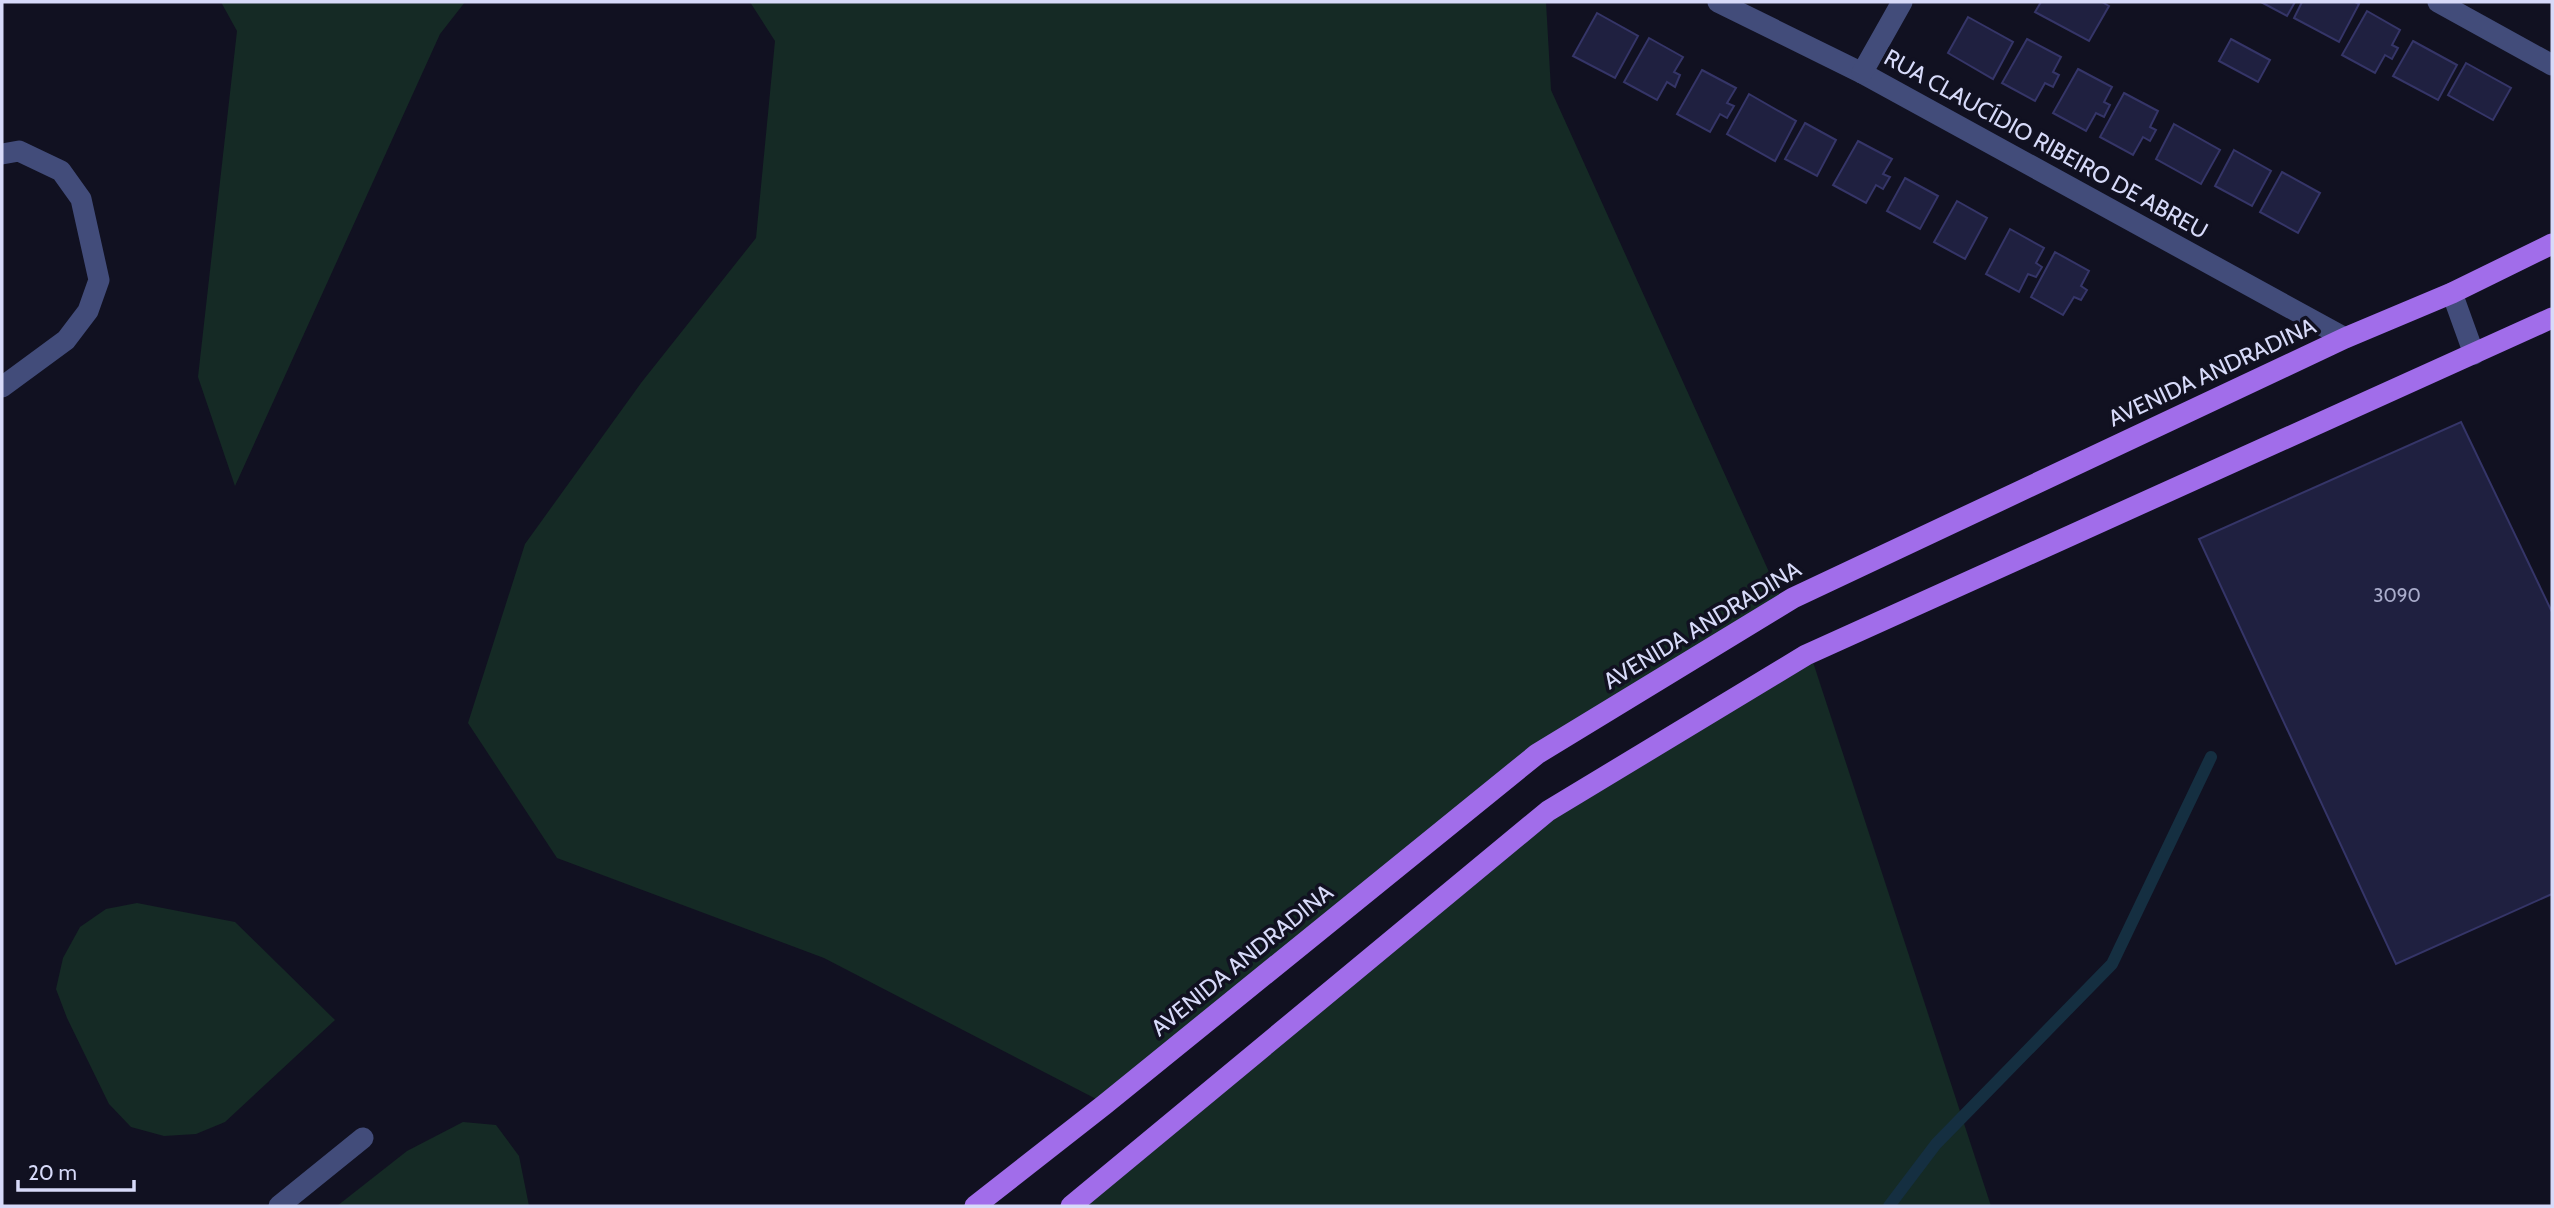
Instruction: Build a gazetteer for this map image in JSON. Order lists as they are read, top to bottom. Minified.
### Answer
{"streets":{"main road":["AVENIDA ANDRADINA"],"street":["RUA CLAUCÍDIO RIBEIRO DE ABREU"]},"crossings":[["RUA CLAUCÍDIO RIBEIRO DE ABREU","AVENIDA ANDRADINA"]],"house_numbers":["3090"],"scale_bar":"20 m"}
